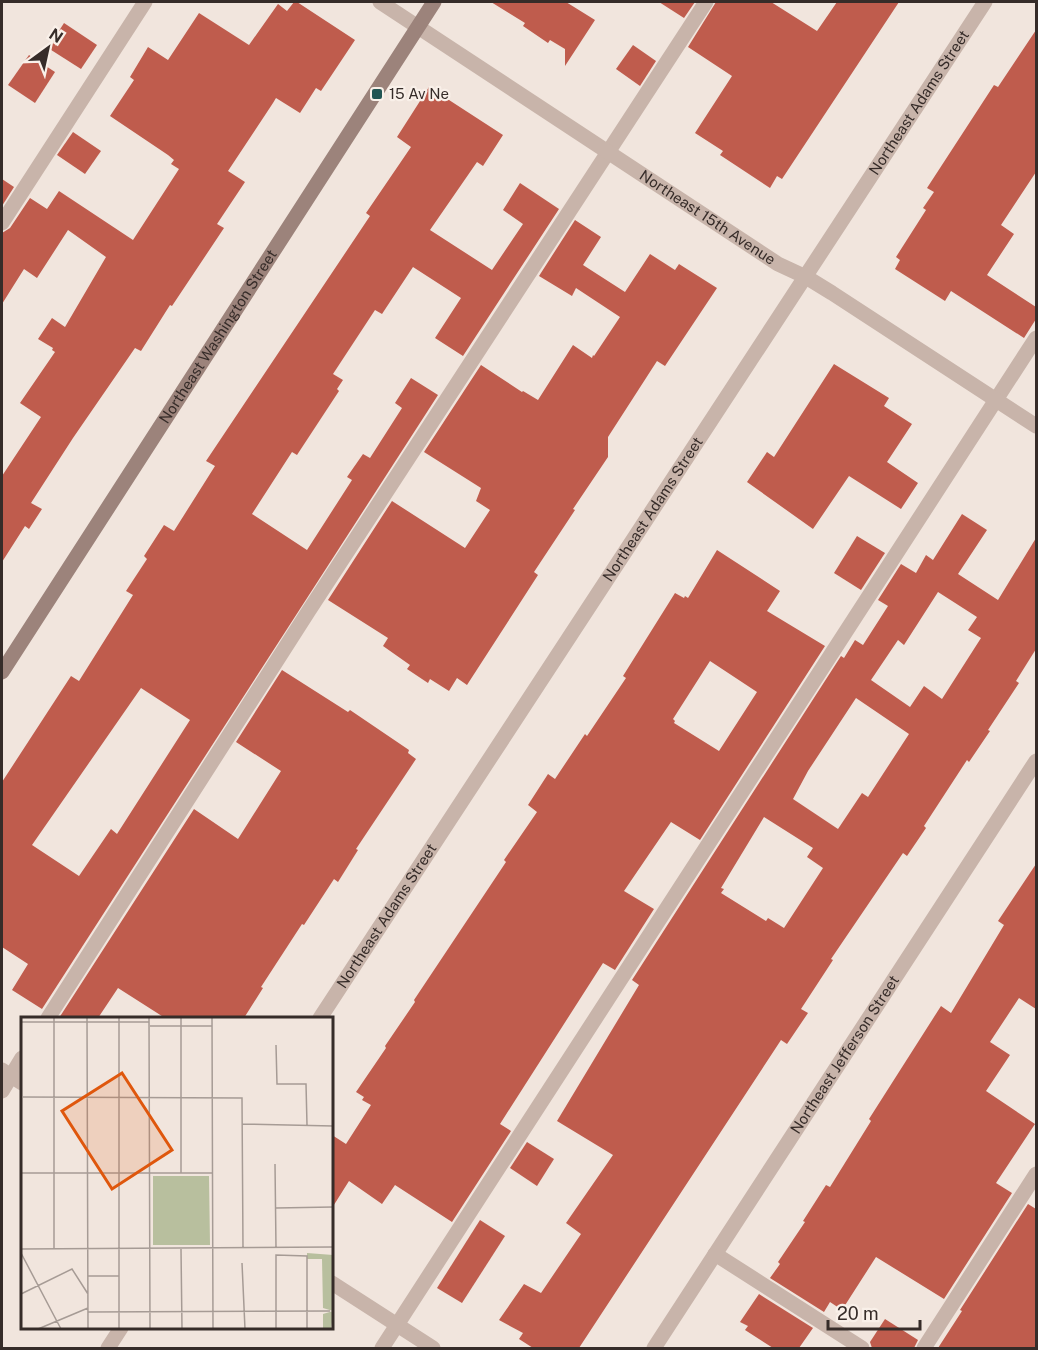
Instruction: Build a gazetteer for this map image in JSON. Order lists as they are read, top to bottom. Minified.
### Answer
{"streets":{"street":["Northeast Adams Street","Northeast 15th Avenue","Northeast Washington Street","Northeast Jefferson Street"]},"crossings":[["Northeast Adams Street","Northeast 15th Avenue"],["Northeast 15th Avenue","Northeast Washington Street"]],"places":{"transit":["15 Av Ne"]},"scale_bar":"20 m","north":"top right"}
